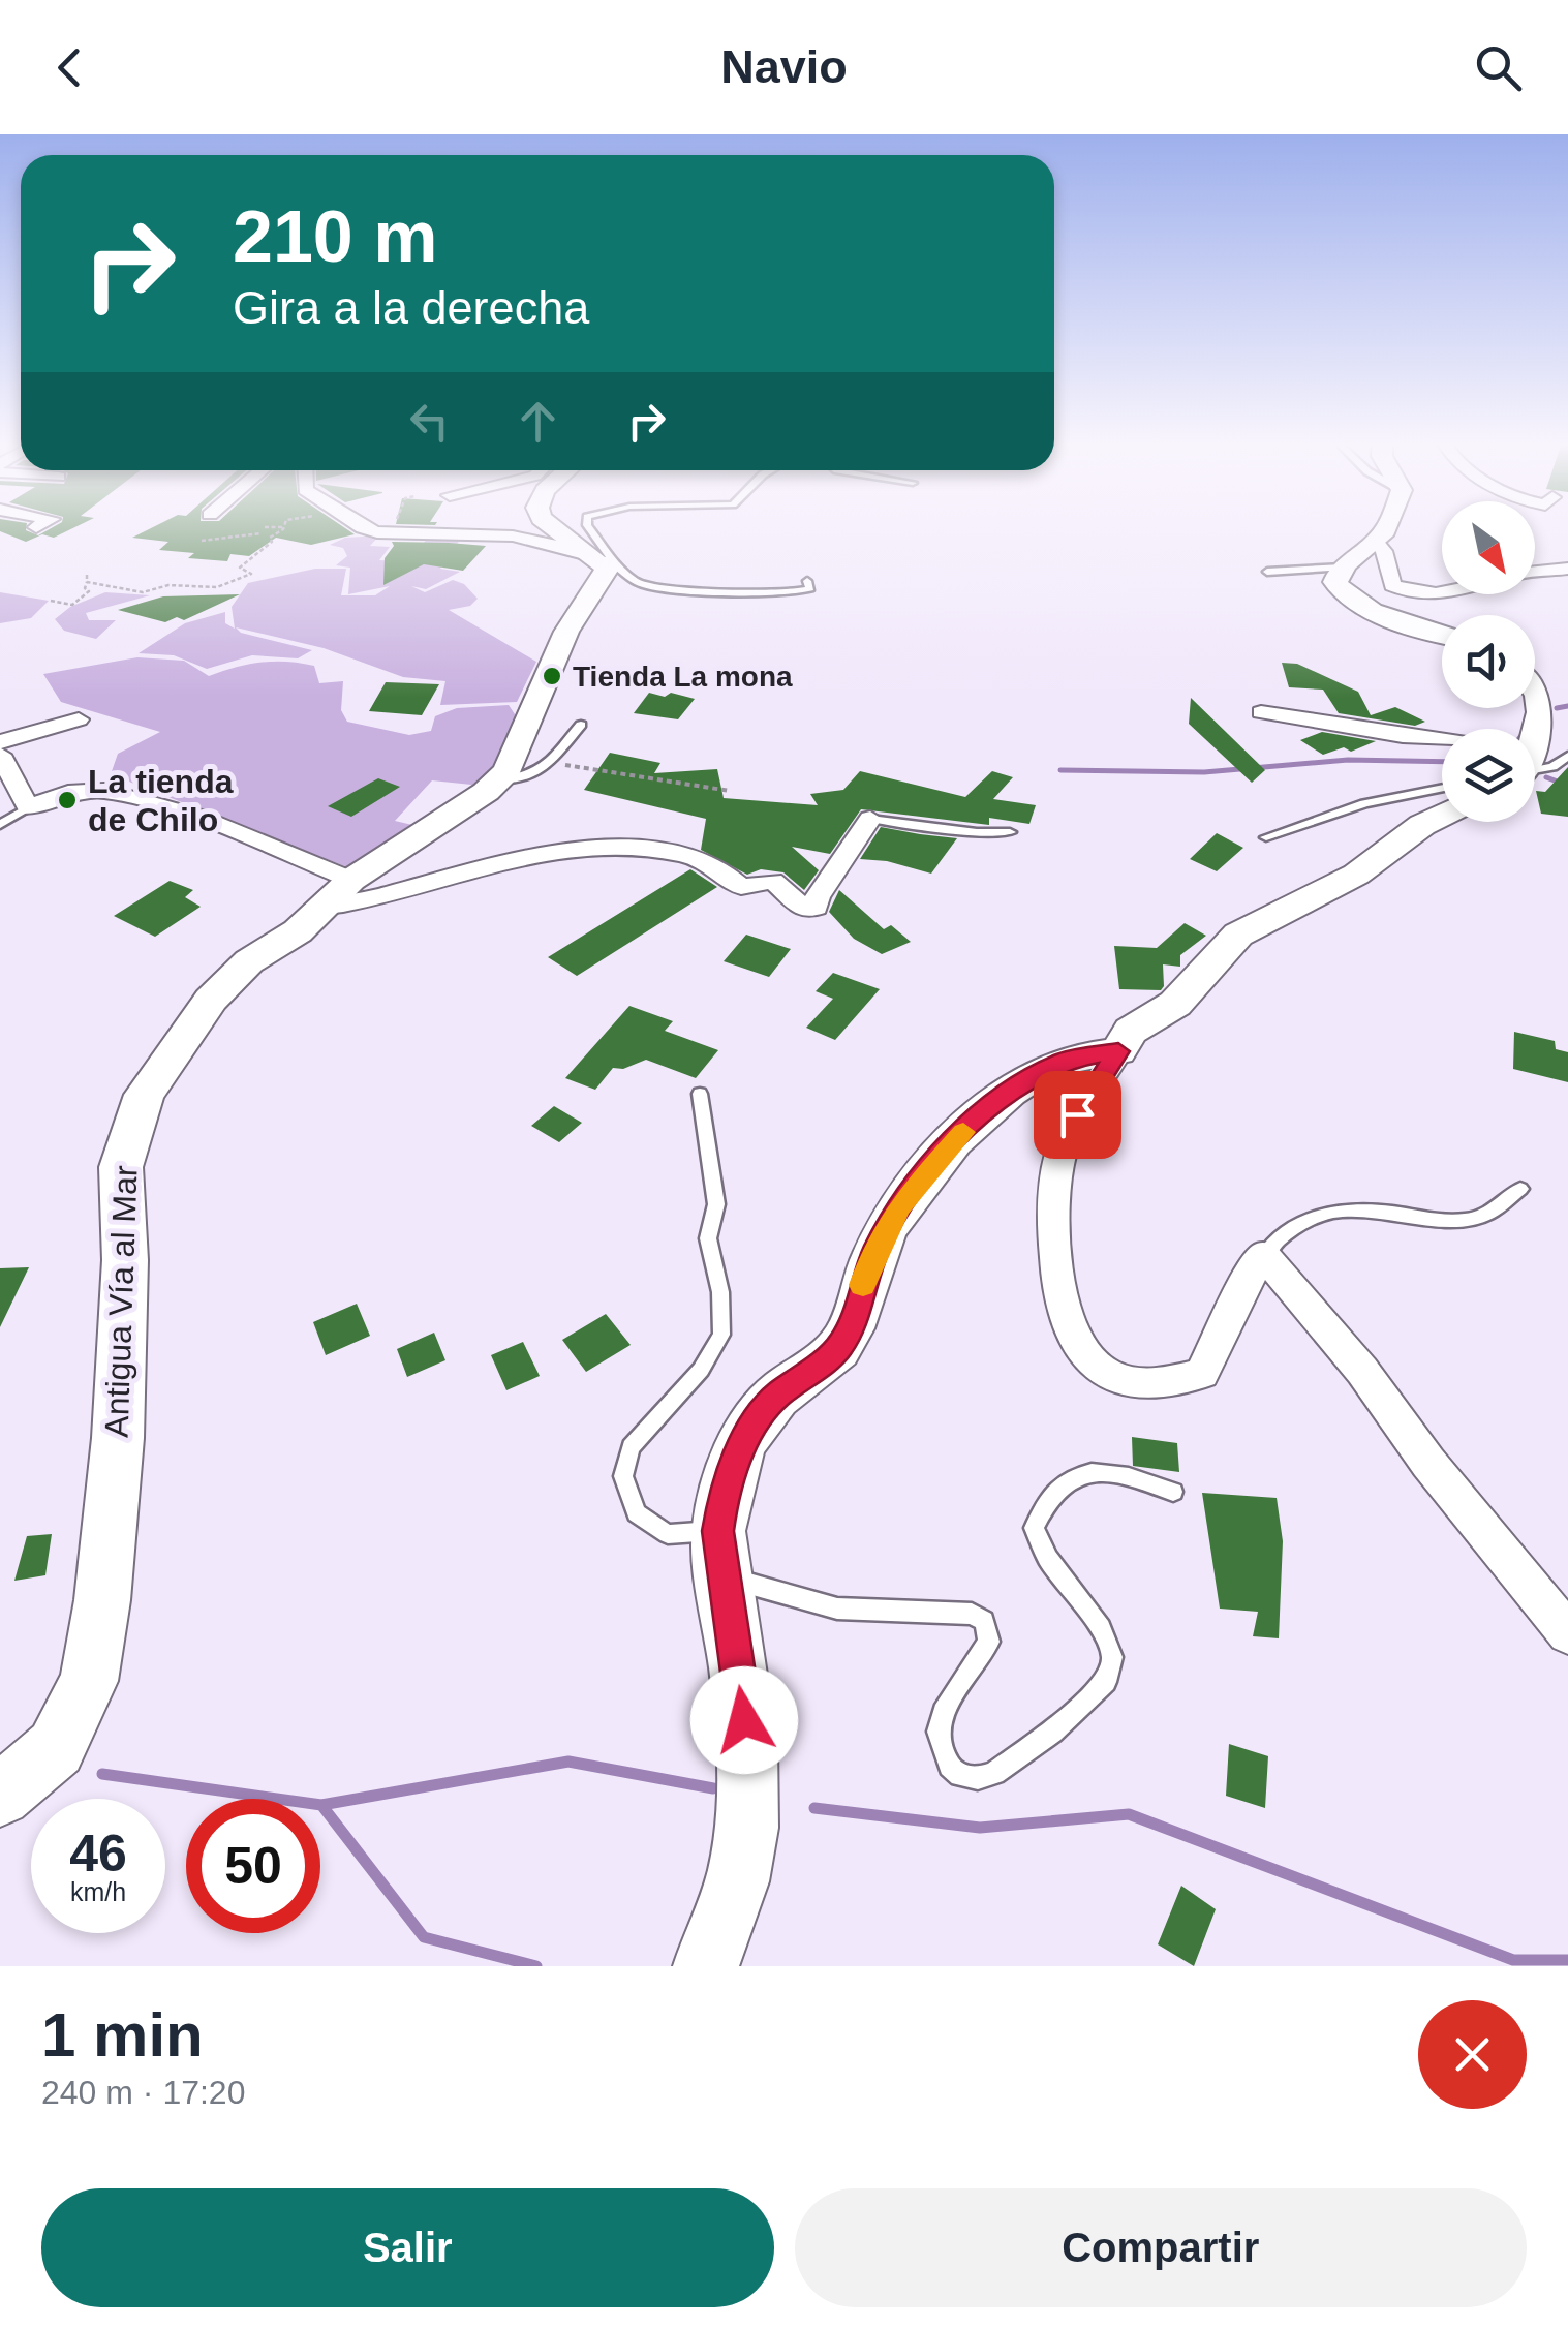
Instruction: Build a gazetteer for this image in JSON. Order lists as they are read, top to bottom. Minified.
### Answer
{"streets":{"main road":["Antigua Vía al Mar"]},"places":["Tienda La mona","La tienda de Chilo"],"north":"bottom right","page":{"header":"Navio","turn":["210 m","Gira a la derecha"],"speed":"46 km/h","limit":"50","heading":["1 min","240 m · 17:20"],"buttons":["Salir","Compartir"]}}
